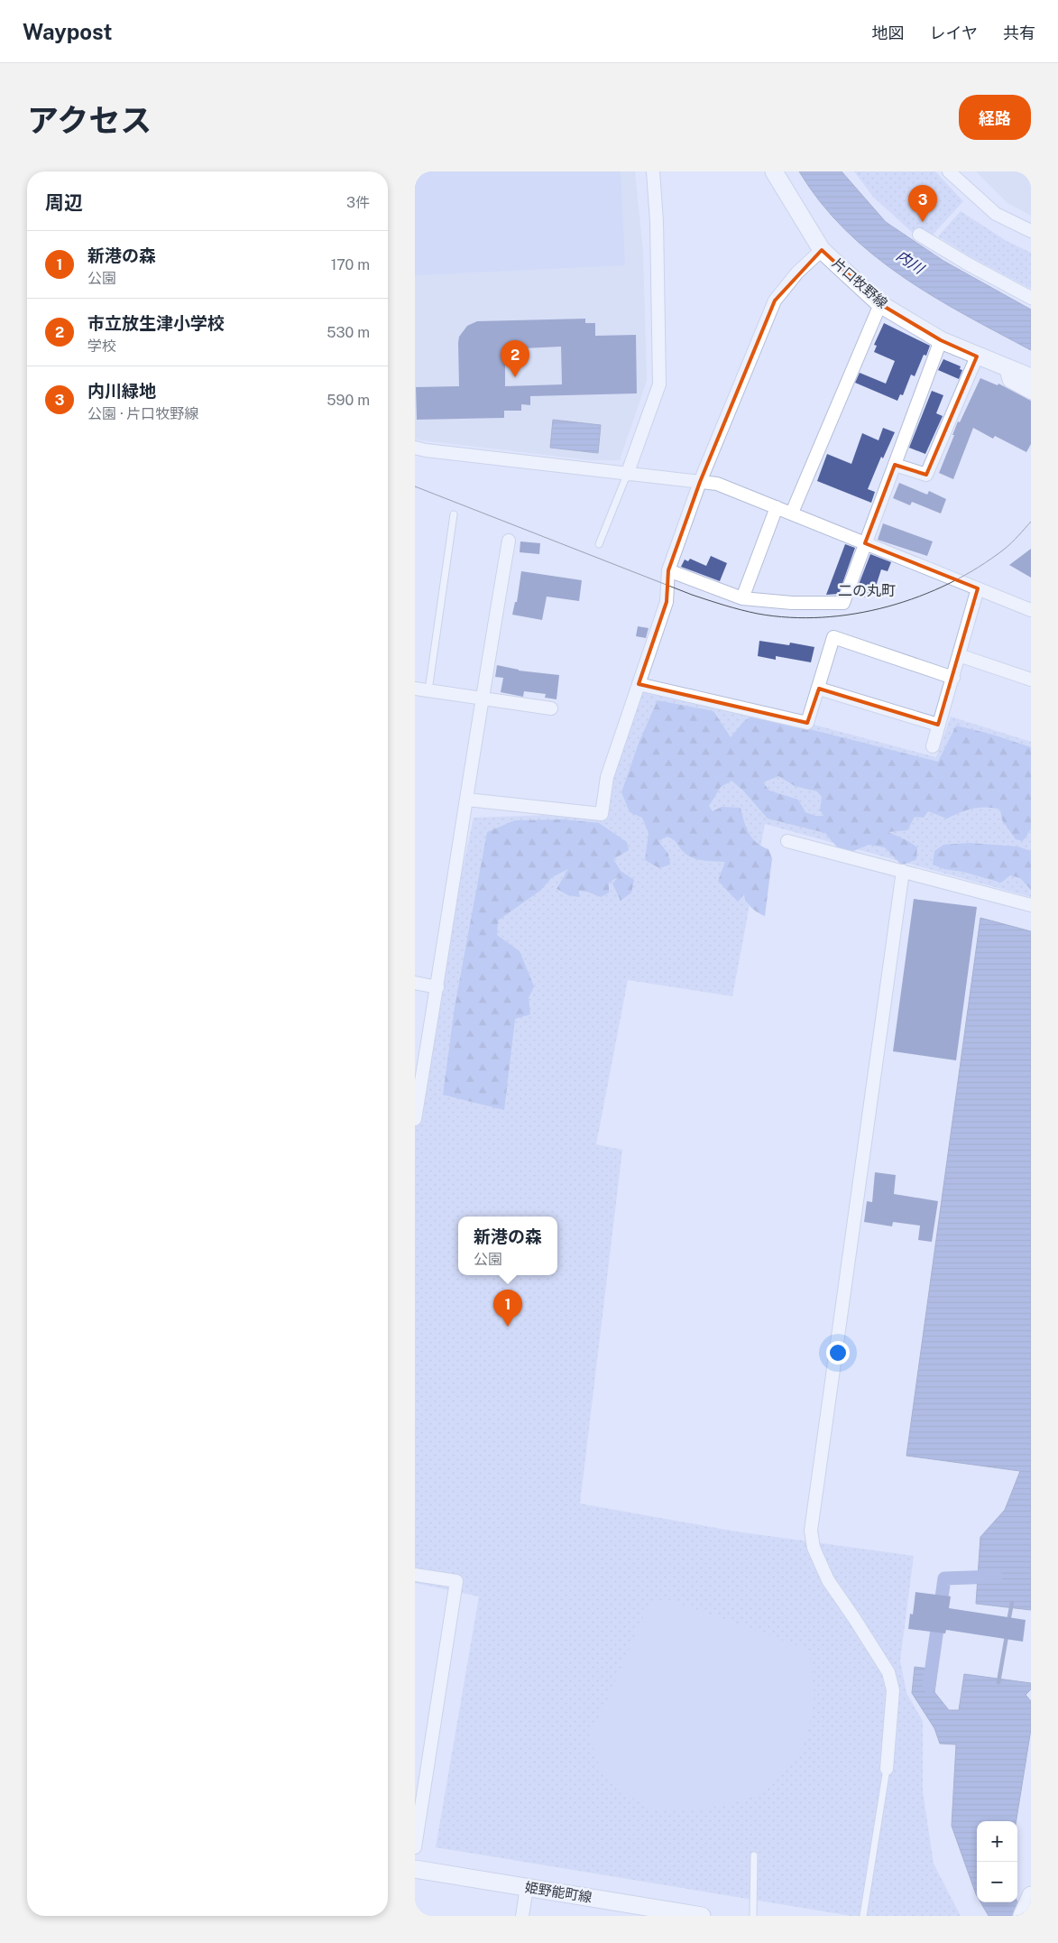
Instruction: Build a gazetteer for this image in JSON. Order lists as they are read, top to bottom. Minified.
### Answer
{"streets":{"main road":["片口牧野線","姫野能町線"]},"districts":["二の丸町"],"water":["内川"],"page":{"header":"Waypost","nav":["地図","レイヤ","共有"],"title":"アクセス","buttons":"経路","heading":["周辺","3件"],"pins":["3","2","1"],"list":[{"mark":"1","name":"新港の森","note":"公園","value":"170 m"},{"mark":"2","name":"市立放生津小学校","note":"学校","value":"530 m"},{"mark":"3","name":"内川緑地","note":"公園 · 片口牧野線","value":"590 m"}],"popup":["新港の森","公園"],"map_buttons":["+","−"]}}
